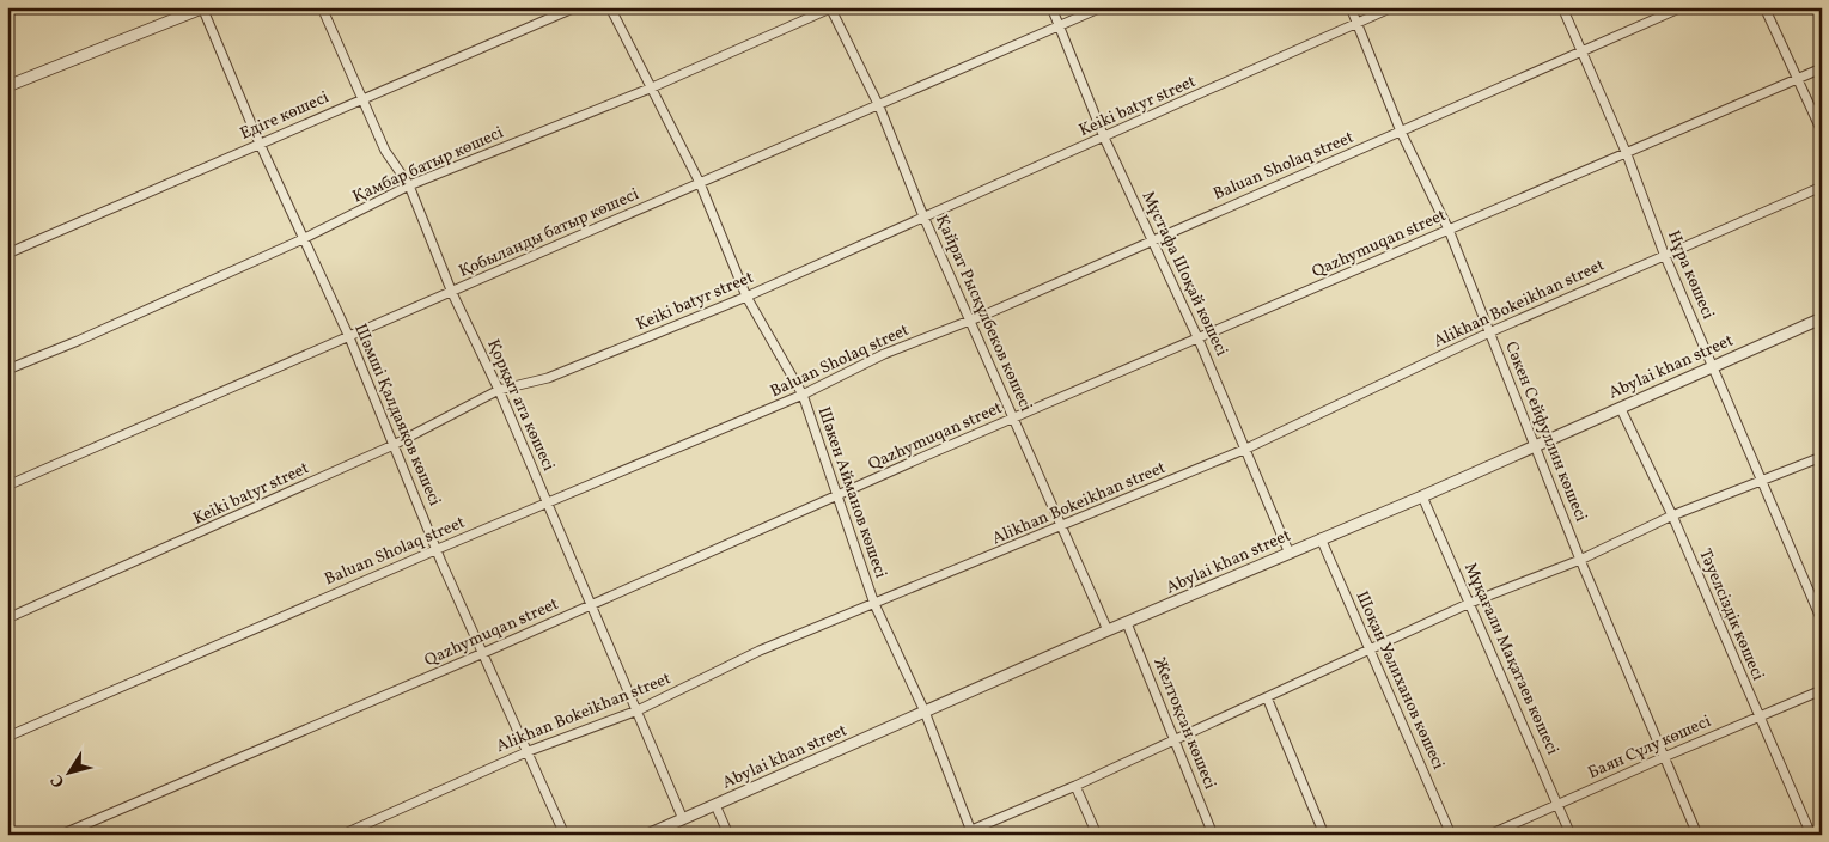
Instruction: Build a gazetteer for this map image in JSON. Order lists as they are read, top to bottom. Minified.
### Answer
{"streets":{"street":["Keiki batyr street","Едіге көшесі","Қамбар батыр көшесі","Baluan Sholaq street","Қобыланды батыр көшесі","Qazhymuqan street","Мұстафа Шоқай көшесі","Нұра көшесі","Alikhan Bokeikhan street","Қайрат Рысқұлбеков көшесі","Abylai khan street","Қорқыт ата көшесі","Шәмші Қалдаяқов көшесі","Сәкен Сейфуллин көшесі","Шәкен Айманов көшесі","Тәуелсіздік көшесі","Мұқағали Мақатаев көшесі","Шоқан Уәлиханов көшесі","Желтоқсан көшесі","Баян Сұлу көшесі"]},"crossings":[["Keiki batyr street","Мұстафа Шоқай көшесі"],["Keiki batyr street","Қайрат Рысқұлбеков көшесі"],["Keiki batyr street","Қорқыт ата көшесі"],["Keiki batyr street","Шәмші Қалдаяқов көшесі"],["Keiki batyr street","Сәкен Сейфуллин көшесі"],["Keiki batyr street","Шәкен Айманов көшесі"],["Едіге көшесі","Қорқыт ата көшесі"],["Едіге көшесі","Шәмші Қалдаяқов көшесі"],["Қамбар батыр көшесі","Қайрат Рысқұлбеков көшесі"],["Қамбар батыр көшесі","Қорқыт ата көшесі"],["Қамбар батыр көшесі","Шәмші Қалдаяқов көшесі"],["Қамбар батыр көшесі","Шәкен Айманов көшесі"],["Baluan Sholaq street","Мұстафа Шоқай көшесі"],["Baluan Sholaq street","Нұра көшесі"],["Baluan Sholaq street","Қайрат Рысқұлбеков көшесі"],["Baluan Sholaq street","Қорқыт ата көшесі"],["Baluan Sholaq street","Шәмші Қалдаяқов көшесі"],["Baluan Sholaq street","Сәкен Сейфуллин көшесі"],["Baluan Sholaq street","Шәкен Айманов көшесі"],["Қобыланды батыр көшесі","Мұстафа Шоқай көшесі"],["Қобыланды батыр көшесі","Қайрат Рысқұлбеков көшесі"],["Қобыланды батыр көшесі","Қорқыт ата көшесі"],["Қобыланды батыр көшесі","Шәмші Қалдаяқов көшесі"],["Қобыланды батыр көшесі","Шәкен Айманов көшесі"],["Qazhymuqan street","Мұстафа Шоқай көшесі"],["Qazhymuqan street","Нұра көшесі"],["Qazhymuqan street","Қайрат Рысқұлбеков көшесі"],["Qazhymuqan street","Қорқыт ата көшесі"],["Qazhymuqan street","Шәмші Қалдаяқов көшесі"],["Qazhymuqan street","Сәкен Сейфуллин көшесі"],["Qazhymuqan street","Шәкен Айманов көшесі"],["Мұстафа Шоқай көшесі","Alikhan Bokeikhan street"],["Мұстафа Шоқай көшесі","Abylai khan street"],["Нұра көшесі","Alikhan Bokeikhan street"],["Нұра көшесі","Abylai khan street"],["Alikhan Bokeikhan street","Қайрат Рысқұлбеков көшесі"],["Alikhan Bokeikhan street","Қорқыт ата көшесі"],["Alikhan Bokeikhan street","Шәмші Қалдаяқов көшесі"],["Alikhan Bokeikhan street","Сәкен Сейфуллин көшесі"],["Alikhan Bokeikhan street","Шәкен Айманов көшесі"],["Қайрат Рысқұлбеков көшесі","Abylai khan street"],["Abylai khan street","Қорқыт ата көшесі"],["Abylai khan street","Сәкен Сейфуллин көшесі"],["Abylai khan street","Шәкен Айманов көшесі"],["Abylai khan street","Тәуелсіздік көшесі"],["Abylai khan street","Мұқағали Мақатаев көшесі"],["Abylai khan street","Шоқан Уәлиханов көшесі"],["Abylai khan street","Желтоқсан көшесі"],["Сәкен Сейфуллин көшесі","Баян Сұлу көшесі"],["Тәуелсіздік көшесі","Баян Сұлу көшесі"],["Мұқағали Мақатаев көшесі","Баян Сұлу көшесі"]],"north":"bottom left"}
